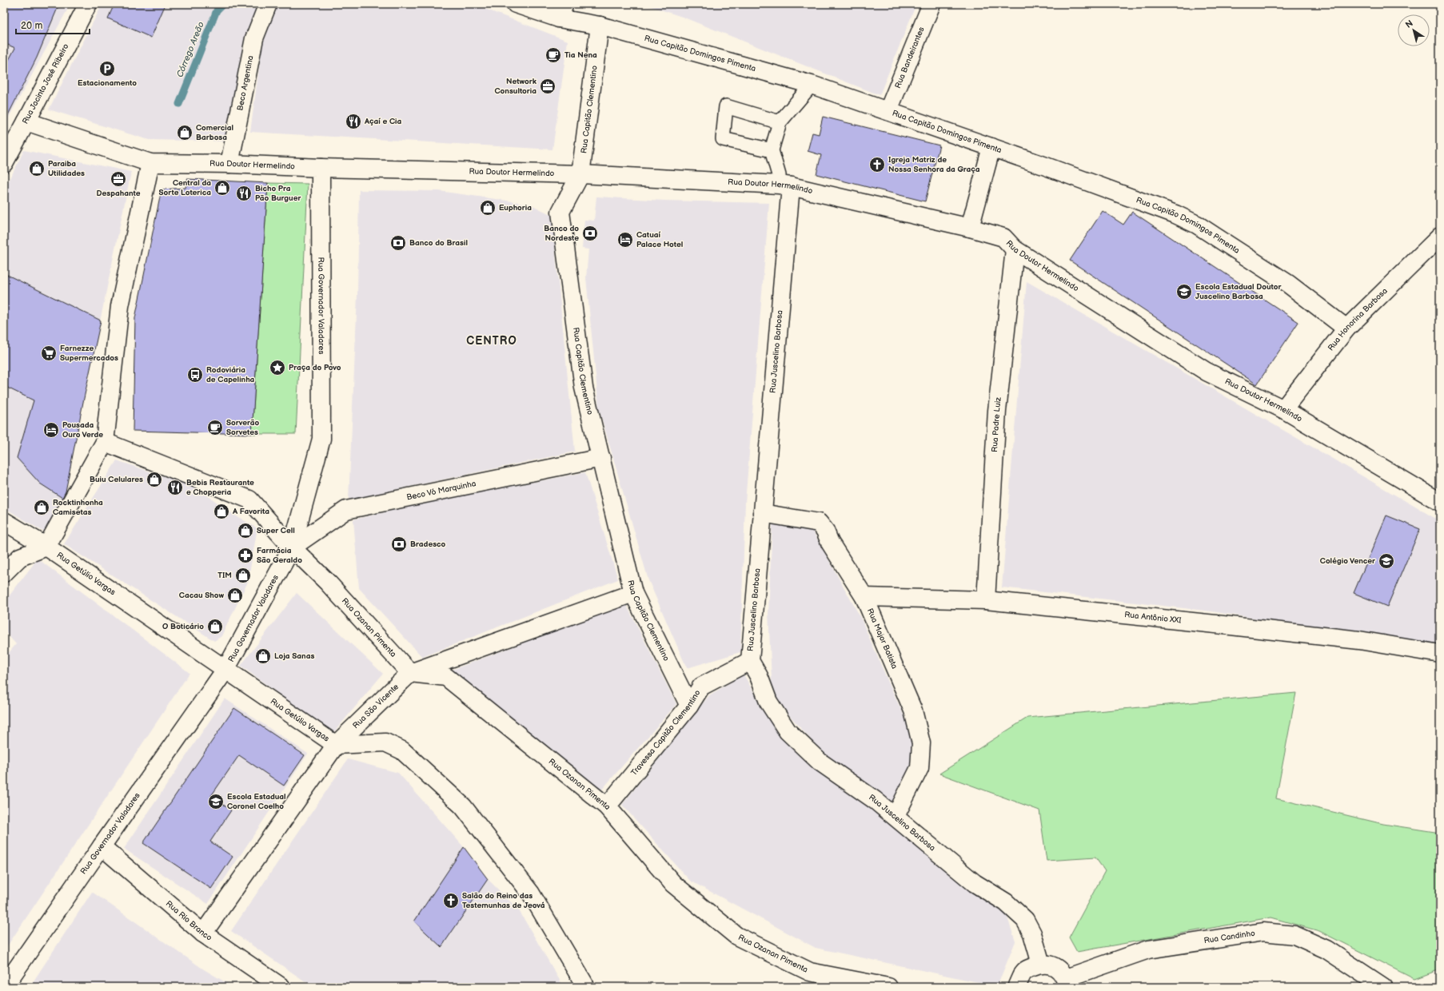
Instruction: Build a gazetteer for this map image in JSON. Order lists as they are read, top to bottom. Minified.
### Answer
{"streets":{"street":["Rua Capitão Domingos Pimenta","Rua Bandeirantes","Beco Argentina","Rua Jacinto José Ribeiro","Rua Capitão Clementino","Rua Doutor Hermelindo","Rua Governador Valadares","Rua Honorina Barbosa","Rua Juscelino Barbosa","Rua Padre Luiz","Beco Vó Marquinha","Rua Getúlio Vargas","Rua Antônio XXI","Rua Ozanan Pimenta","Rua Major Batista","Rua São Vicente","Travessa Capitão Clementino","Rua Rio Branco","Rua Candinho"]},"crossings":[["Rua Capitão Domingos Pimenta","Rua Bandeirantes"],["Rua Capitão Domingos Pimenta","Rua Capitão Clementino"],["Rua Capitão Domingos Pimenta","Rua Honorina Barbosa"],["Beco Argentina","Rua Doutor Hermelindo"],["Rua Jacinto José Ribeiro","Rua Doutor Hermelindo"],["Rua Capitão Clementino","Rua Doutor Hermelindo"],["Rua Capitão Clementino","Beco Vó Marquinha"],["Rua Capitão Clementino","Rua São Vicente"],["Rua Capitão Clementino","Travessa Capitão Clementino"],["Rua Doutor Hermelindo","Rua Governador Valadares"],["Rua Doutor Hermelindo","Rua Honorina Barbosa"],["Rua Doutor Hermelindo","Rua Juscelino Barbosa"],["Rua Doutor Hermelindo","Rua Padre Luiz"],["Rua Governador Valadares","Beco Vó Marquinha"],["Rua Governador Valadares","Rua Getúlio Vargas"],["Rua Governador Valadares","Rua Ozanan Pimenta"],["Rua Governador Valadares","Rua Rio Branco"],["Rua Juscelino Barbosa","Rua Major Batista"],["Rua Juscelino Barbosa","Travessa Capitão Clementino"],["Rua Padre Luiz","Rua Antônio XXI"],["Beco Vó Marquinha","Rua Ozanan Pimenta"],["Rua Getúlio Vargas","Rua São Vicente"],["Rua Antônio XXI","Rua Major Batista"],["Rua Ozanan Pimenta","Rua São Vicente"],["Rua Ozanan Pimenta","Travessa Capitão Clementino"],["Rua São Vicente","Rua Rio Branco"]],"districts":["CENTRO"],"water":["Córrego Areão"],"places":{"cafe":["Tia Nena","Sorverão Sorvetes"],"parking":["Estacionamento"],"office":["Network Consultoria","Despahante"],"restaurant":["Açaí e Cia","Bicho Pra Pão Burguer","Bebis Restaurante e Chopperia"],"shop":["Comercial Barbosa","Paraiba Utilidades","Central da Sorte Loterica","Euphoria","Buiu Celulares","Rocktinhonha Camisetas","A Favorita","Super Cell","TIM","Cacau Show","O Boticário","Loja Sanas"],"church":["Igreja Matriz de Nossa Senhora da Graça","Salão do Reino das Testemunhas de Jeová"],"bank":["Banco do Nordeste","Banco do Brasil","Bradesco"],"hotel":["Catuaí Palace Hotel","Pousada Ouro Verde"],"school or university":["Escola Estadual Doutor Juscelino Barbosa","Colégio Vencer","Escola Estadual Coronel Coelho"],"supermarket":["Farnezze Supermercados"],"place":["Praça do Povo"],"bus stop":["Rodoviária de Capelinha"],"pharmacy":["Farmácia São Geraldo"]},"scale_bar":"20 m","north":"top left"}
